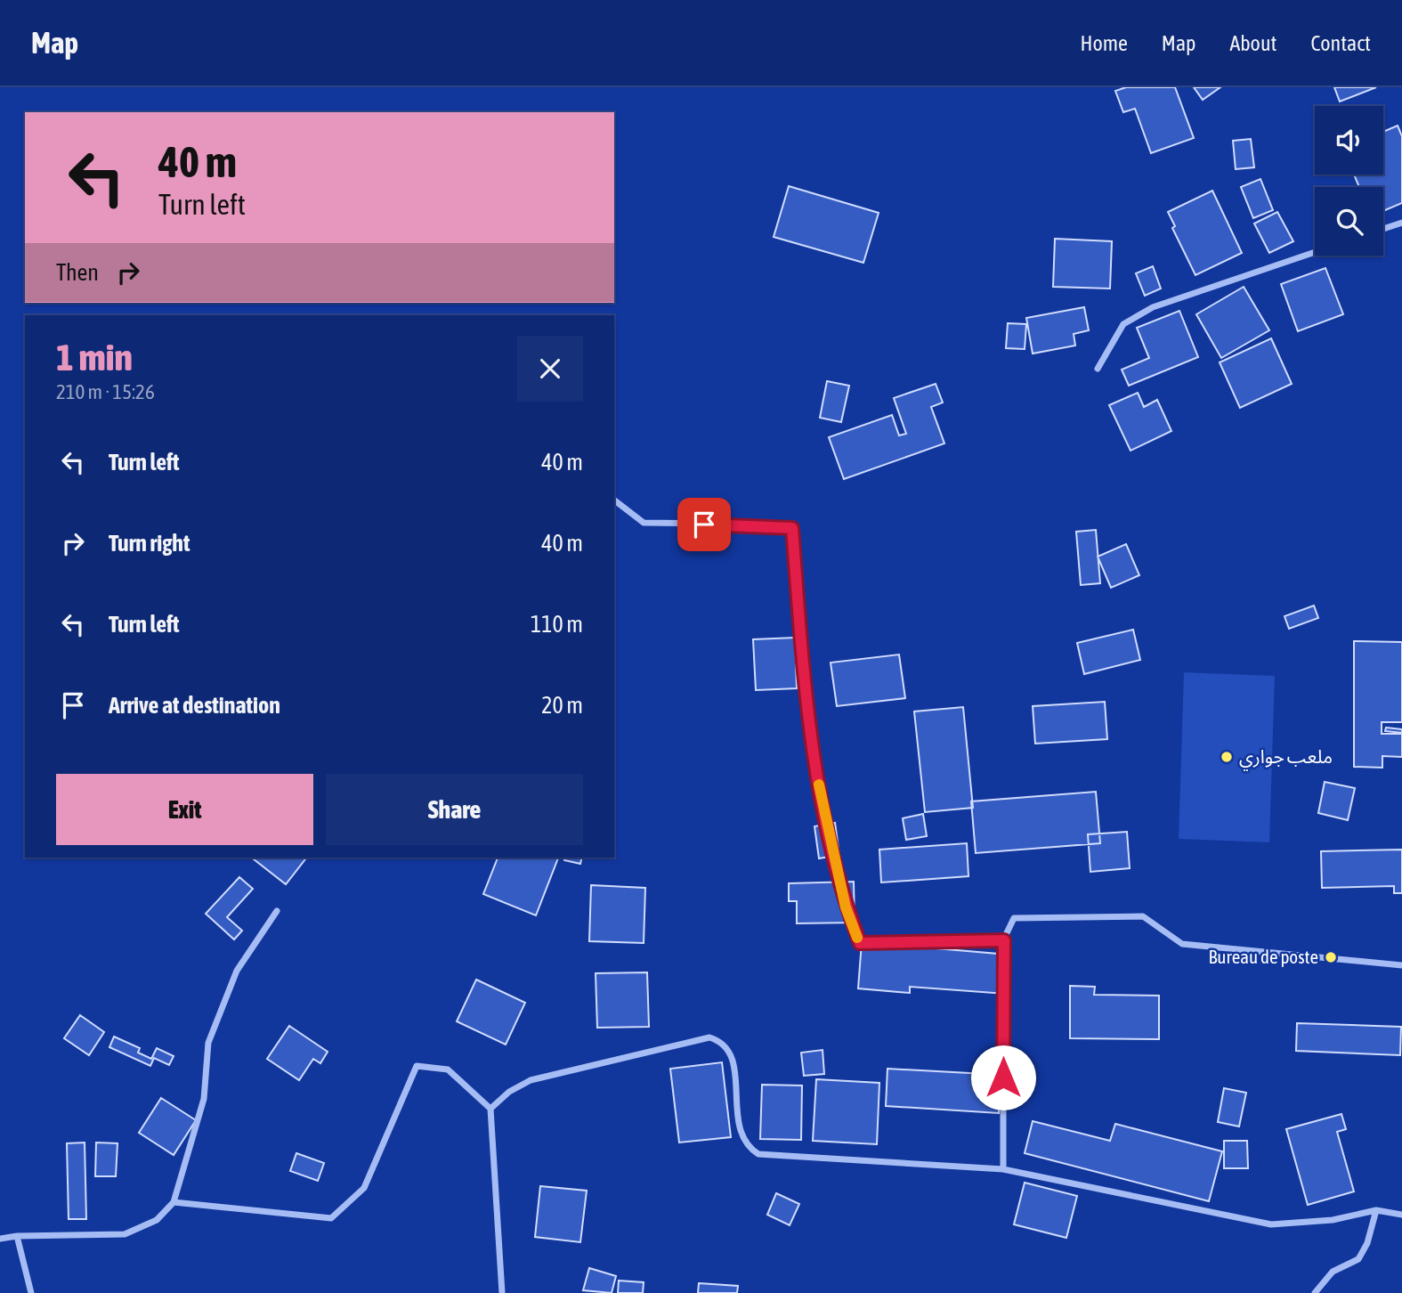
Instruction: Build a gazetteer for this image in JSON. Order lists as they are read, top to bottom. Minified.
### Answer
{"places":["ملعب جواري","Bureau de poste"],"page":{"header":"Map","nav":["Home","Map","About","Contact"],"turn":["40 m","Turn left"],"then":"Then","heading":["1 min","210 m · 15:26"],"list":[{"name":"Turn left","value":"40 m"},{"name":"Turn right","value":"40 m"},{"name":"Turn left","value":"110 m"},{"name":"Arrive at destination","value":"20 m"}],"buttons":["Exit","Share"]}}
